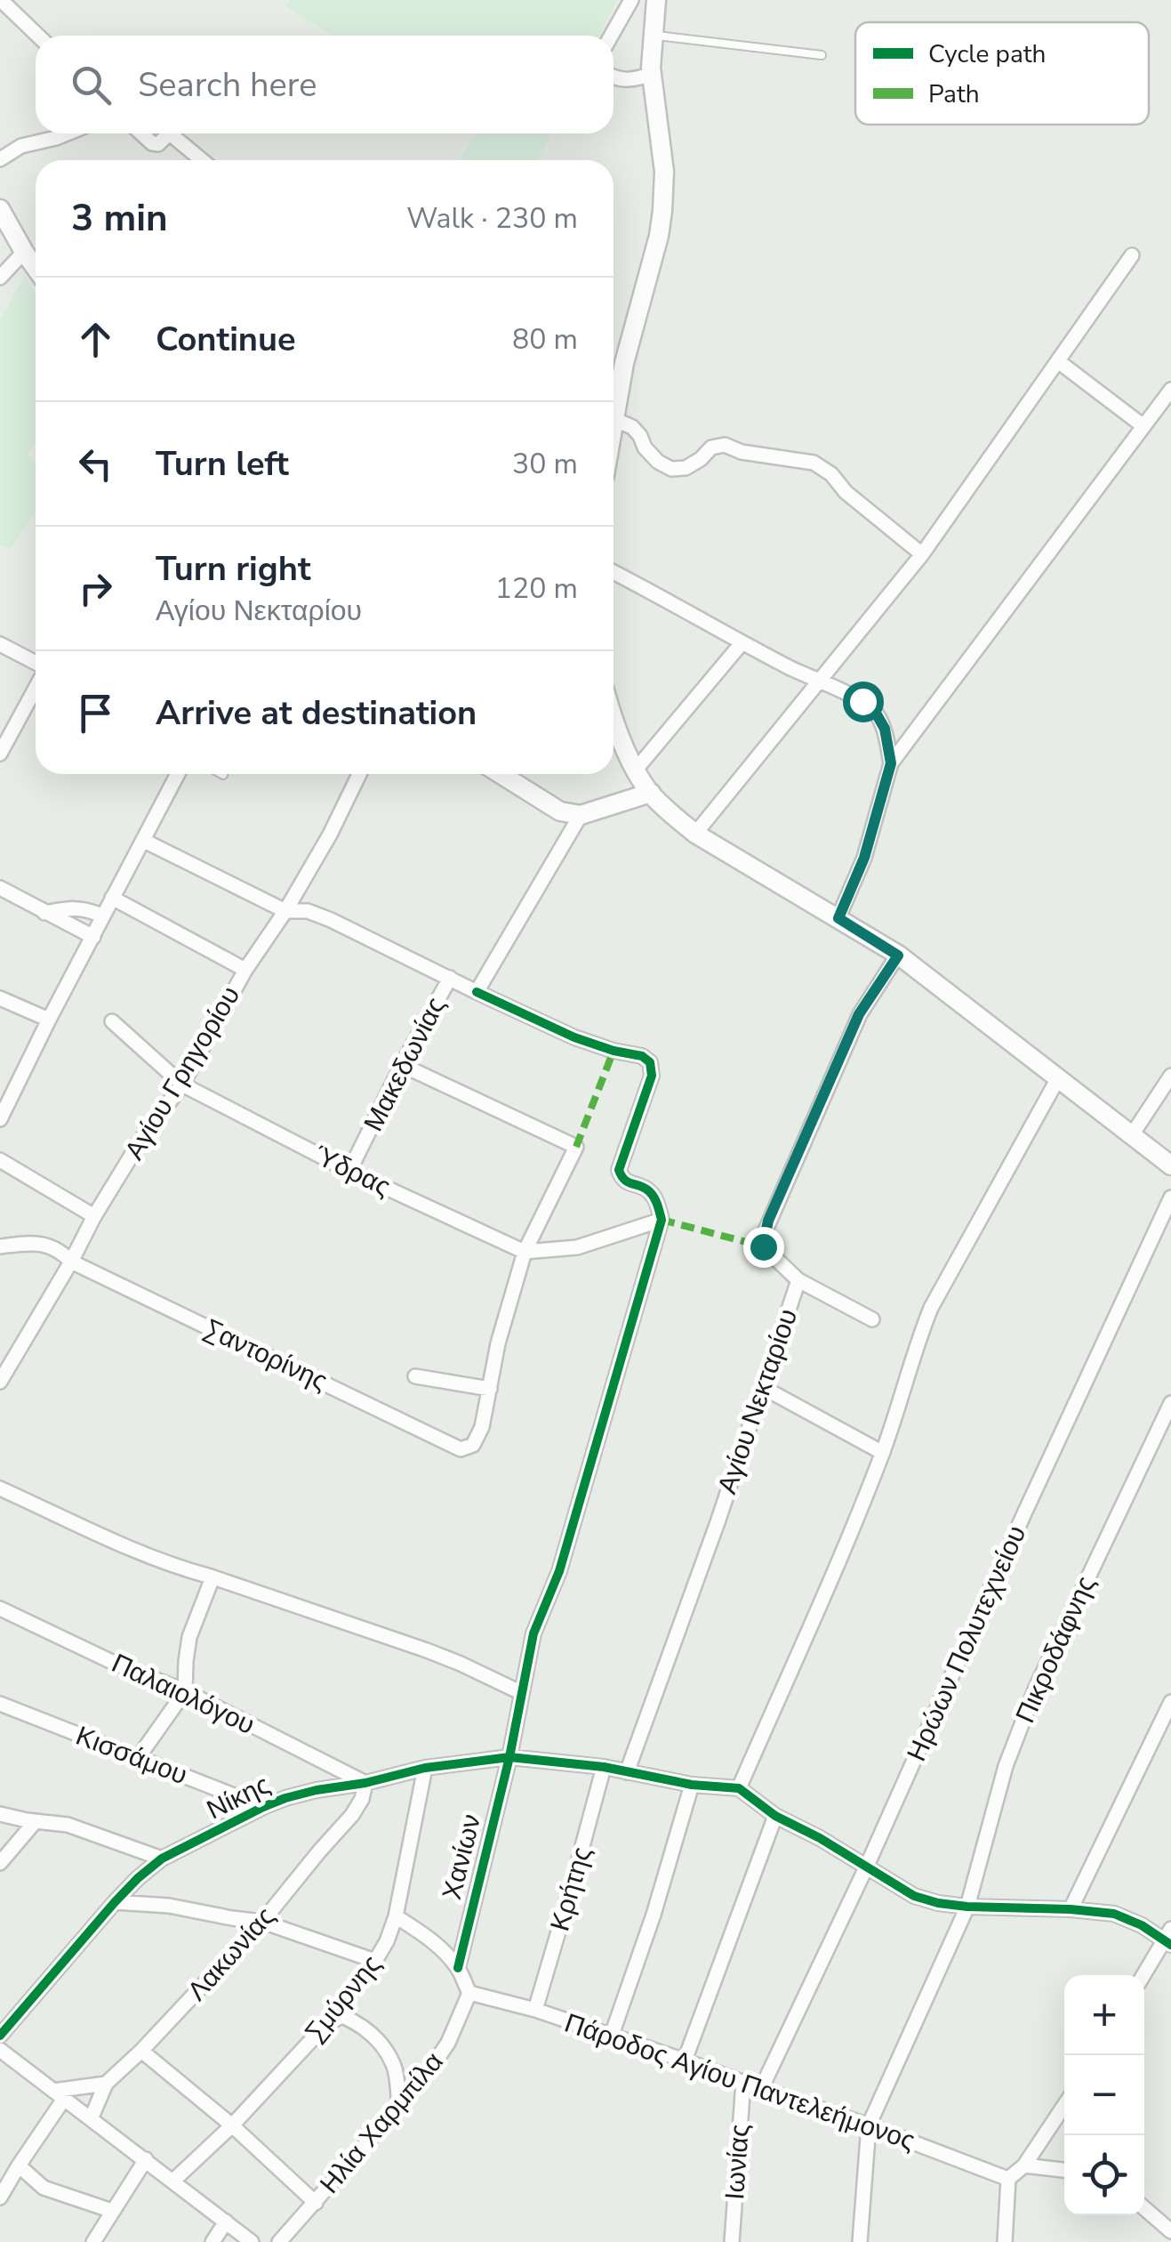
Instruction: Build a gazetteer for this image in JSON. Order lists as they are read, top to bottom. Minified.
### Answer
{"streets":{"street":["Μακεδωνίας","Αγίου Γρηγορίου","Ύδρας","Σαντορίνης","Αγίου Νεκταρίου","Ηρώων Πολυτεχνείου","Πικροδάφνης","Παλαιολόγου","Κισσάμου","Νίκης","Χανίων","Κρήτης","Λακωνίας","Σμύρνης","Πάροδος Αγίου Παντελεήμονος","Ηλία Χαρμπίλα","Ιωνίας"]},"crossings":[["Μακεδωνίας","Ύδρας"],["Αγίου Γρηγορίου","Ύδρας"],["Αγίου Γρηγορίου","Σαντορίνης"],["Αγίου Νεκταρίου","Νίκης"],["Ηρώων Πολυτεχνείου","Πάροδος Αγίου Παντελεήμονος"],["Πικροδάφνης","Πάροδος Αγίου Παντελεήμονος"],["Παλαιολόγου","Νίκης"],["Παλαιολόγου","Λακωνίας"],["Κισσάμου","Νίκης"],["Νίκης","Χανίων"],["Νίκης","Κρήτης"],["Νίκης","Λακωνίας"],["Νίκης","Σμύρνης"],["Κρήτης","Πάροδος Αγίου Παντελεήμονος"],["Πάροδος Αγίου Παντελεήμονος","Ηλία Χαρμπίλα"],["Πάροδος Αγίου Παντελεήμονος","Ιωνίας"]],"legend":["Cycle path","Path"],"page":{"search":"Search here","heading":["3 min","Walk · 230 m"],"list":[["Continue","80 m"],["Turn left","30 m"],["Turn right","Αγίου Νεκταρίου","120 m"],"Arrive at destination"],"map_buttons":["+","−"]}}
